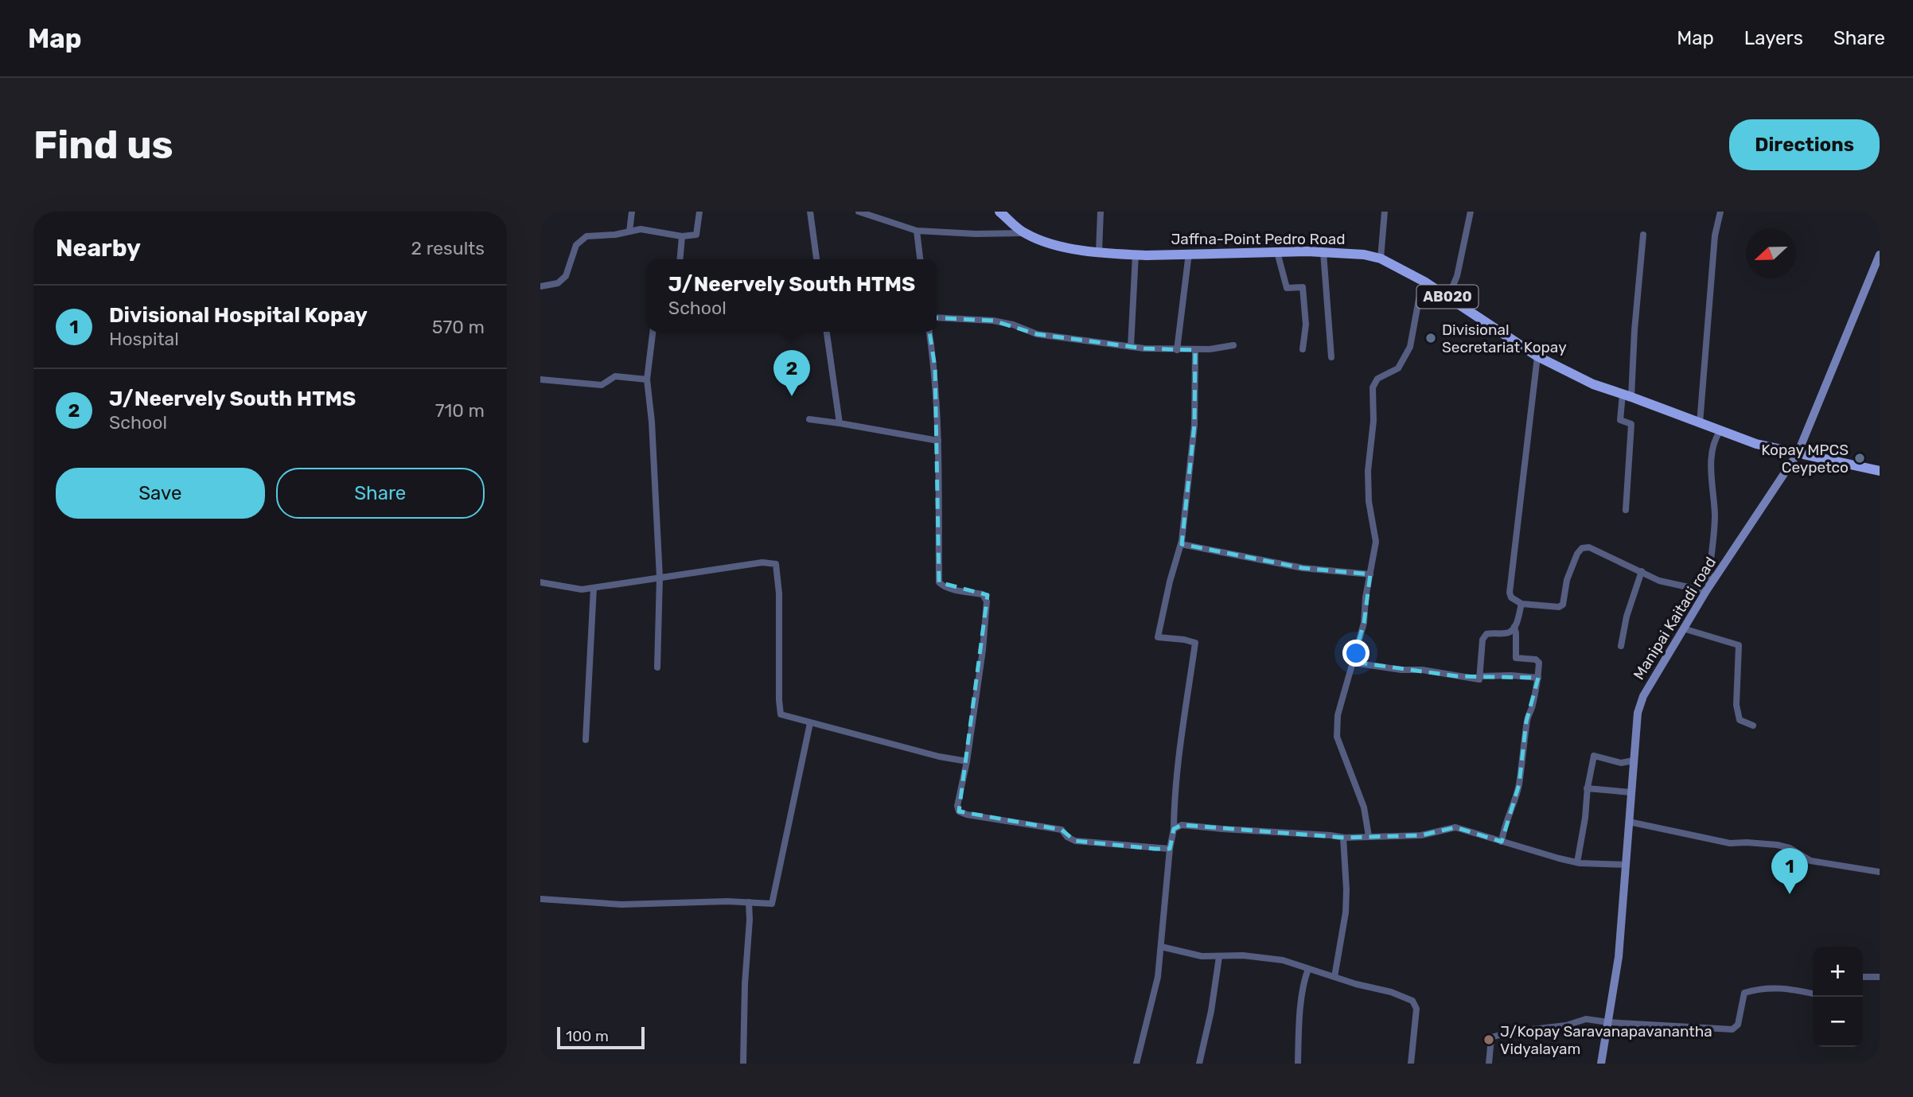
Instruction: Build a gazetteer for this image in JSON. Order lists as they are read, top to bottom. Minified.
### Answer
{"streets":{"main road":["Jaffna-Point Pedro Road","AB020","Manipai Kaitadi road"]},"crossings":[["Jaffna-Point Pedro Road","Manipai Kaitadi road"]],"places":["Divisional Secretariat Kopay","Kopay MPCS Ceypetco","J/Kopay Saravanapavanantha Vidyalayam"],"scale_bar":"100 m","north":"left","page":{"header":"Map","nav":["Map","Layers","Share"],"buttons":["Directions",["Save","Share"]],"title":"Find us","heading":["Nearby","2 results"],"popup":["J/Neervely South HTMS","School"],"list":[{"mark":"1","name":"Divisional Hospital Kopay","note":"Hospital","value":"570 m"},{"mark":"2","name":"J/Neervely South HTMS","note":"School","value":"710 m"}],"pins":["2","1"],"map_buttons":["+","−"],"scale":"100 m"}}
